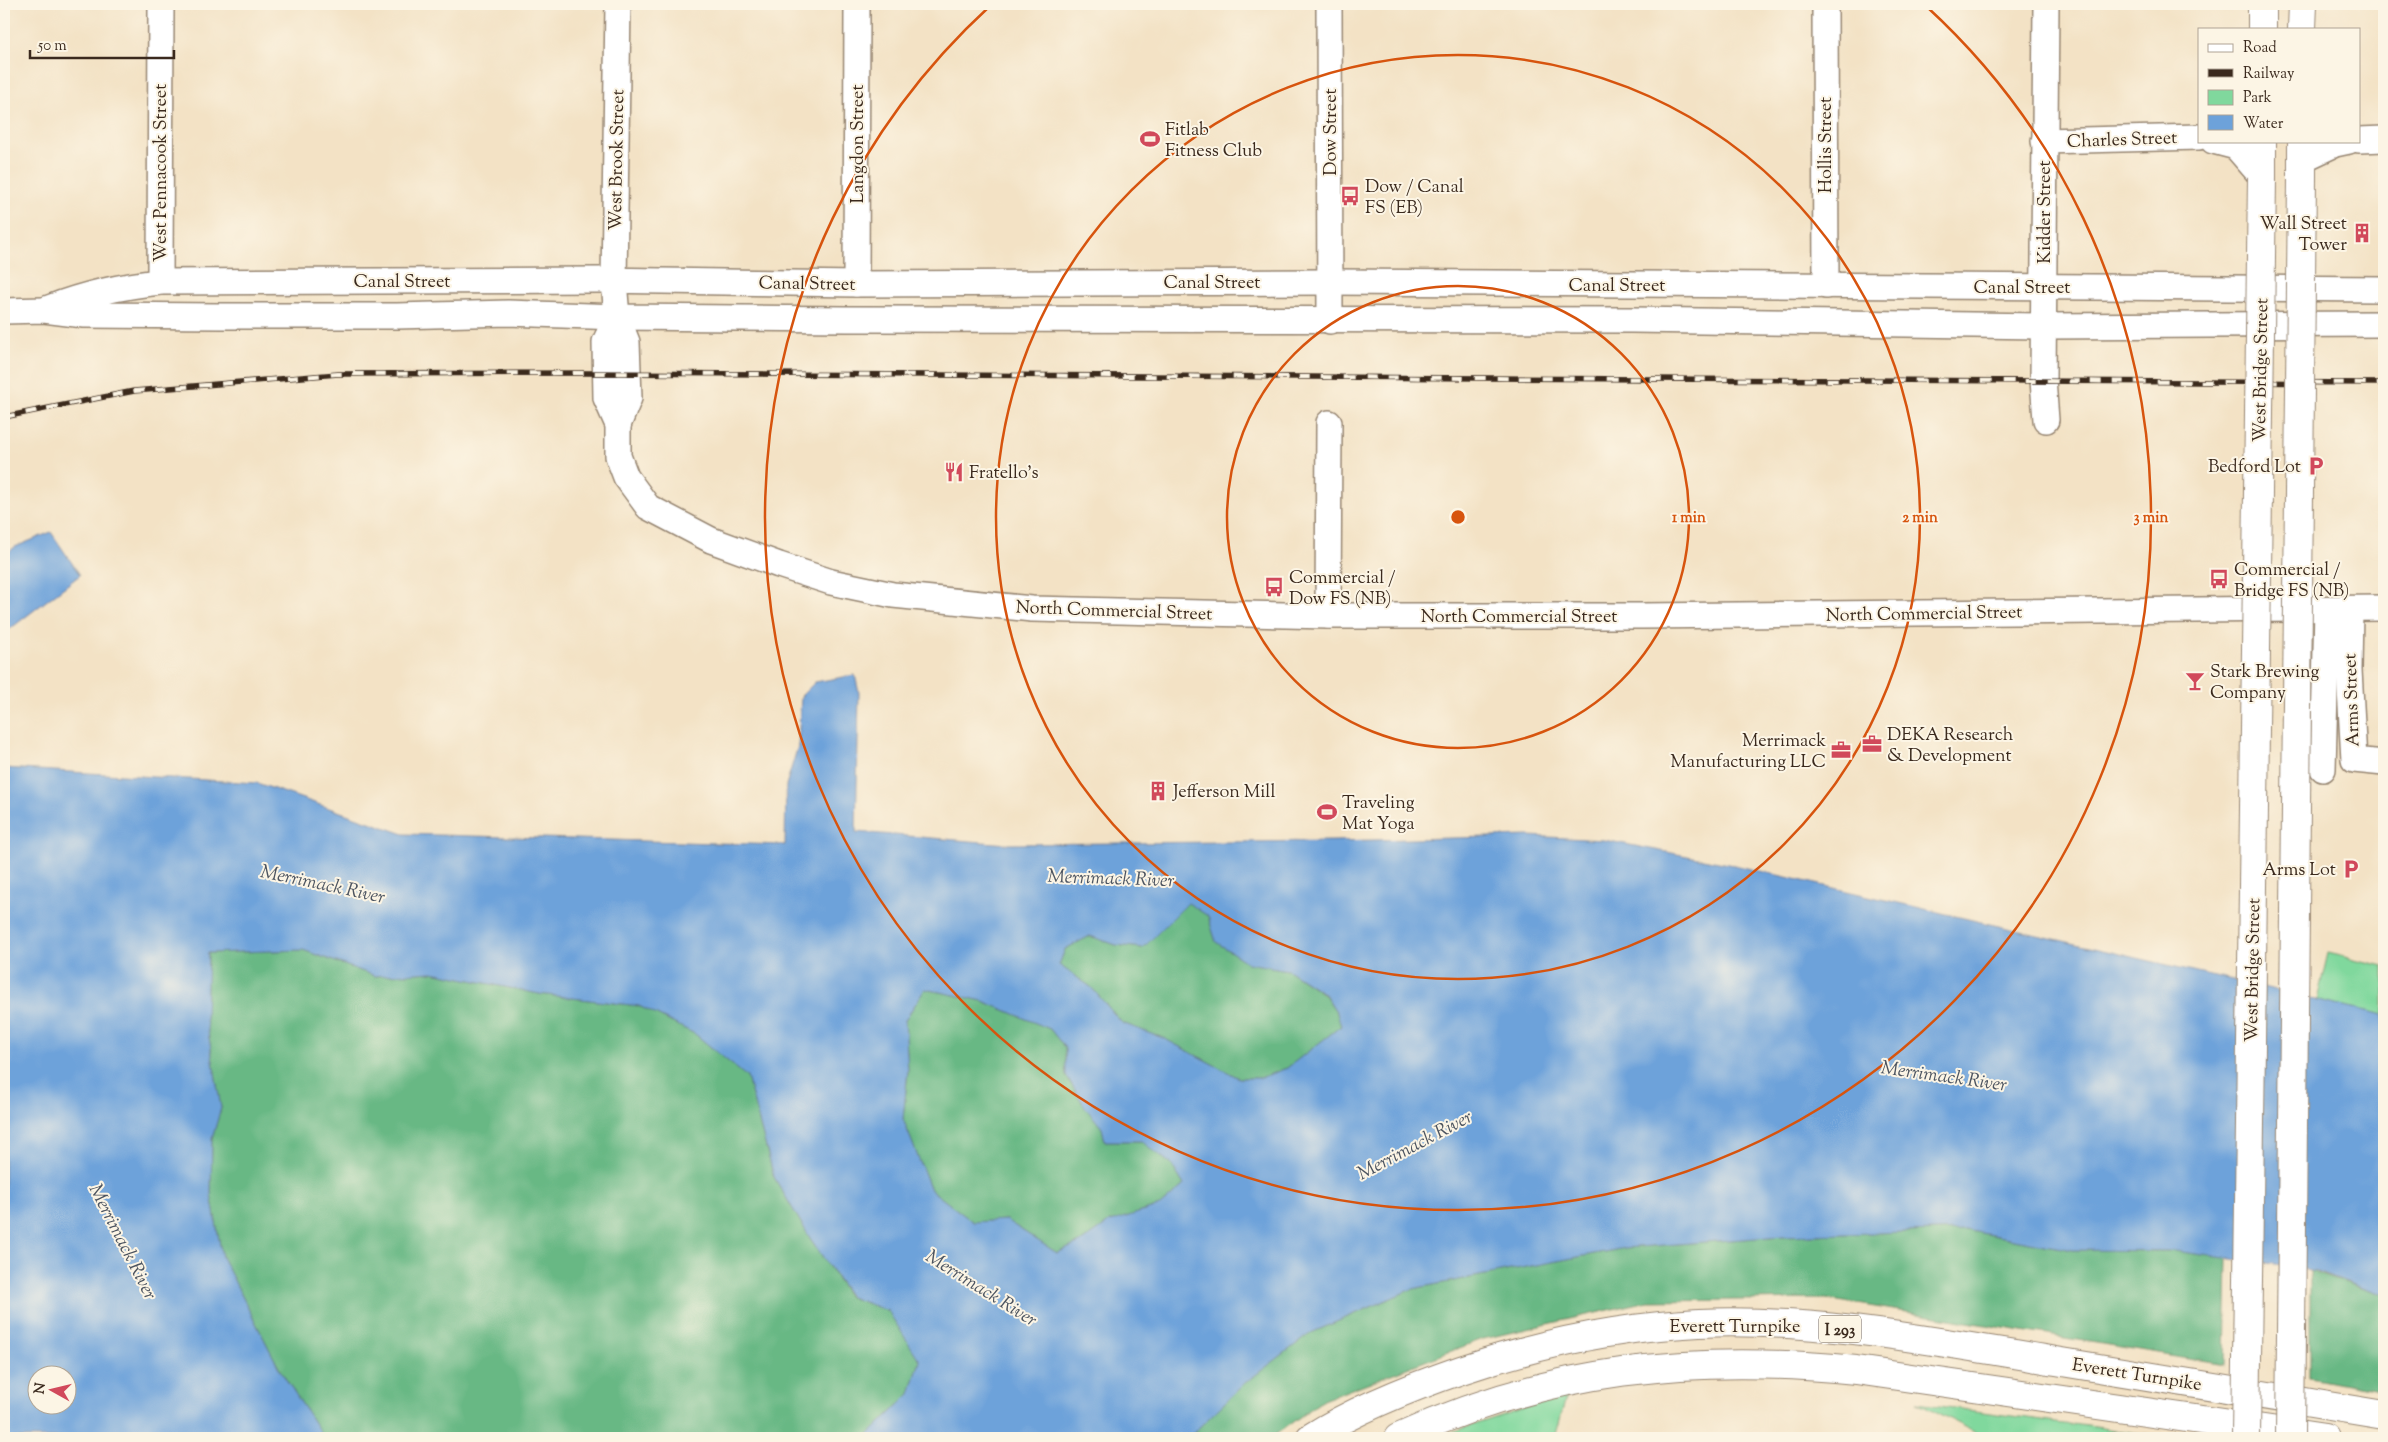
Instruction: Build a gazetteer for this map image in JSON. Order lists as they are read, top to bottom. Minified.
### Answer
{"streets":{"main road":["West Bridge Street","Everett Turnpike","I 293"],"street":["Dow Street","Charles Street","Langdon Street","Hollis Street","West Brook Street","West Pennacook Street","Kidder Street","Canal Street","North Commercial Street","Arms Street"]},"crossings":[["Dow Street","Canal Street"],["Charles Street","Kidder Street"],["Langdon Street","Canal Street"],["Hollis Street","Canal Street"],["West Brook Street","Canal Street"],["West Brook Street","North Commercial Street"],["West Pennacook Street","Canal Street"],["Kidder Street","Canal Street"],["Canal Street","North Commercial Street"],["North Commercial Street","Arms Street"]],"water":["Merrimack River"],"places":{"sports":["Fitlab Fitness Club","Traveling Mat Yoga"],"bus stop":["Dow / Canal FS (EB)","Commercial / Bridge FS (NB)","Commercial / Dow FS (NB)"],"building":["Wall Street Tower","Jefferson Mill"],"parking":["Bedford Lot","Arms Lot"],"restaurant":["Fratello's"],"bar":["Stark Brewing Company"],"office":["DEKA Research & Development","Merrimack Manufacturing LLC"]},"legend":["Road","Railway","Park","Water"],"scale_bar":"50 m","north":"left","rings":["1 min","2 min","3 min"]}
